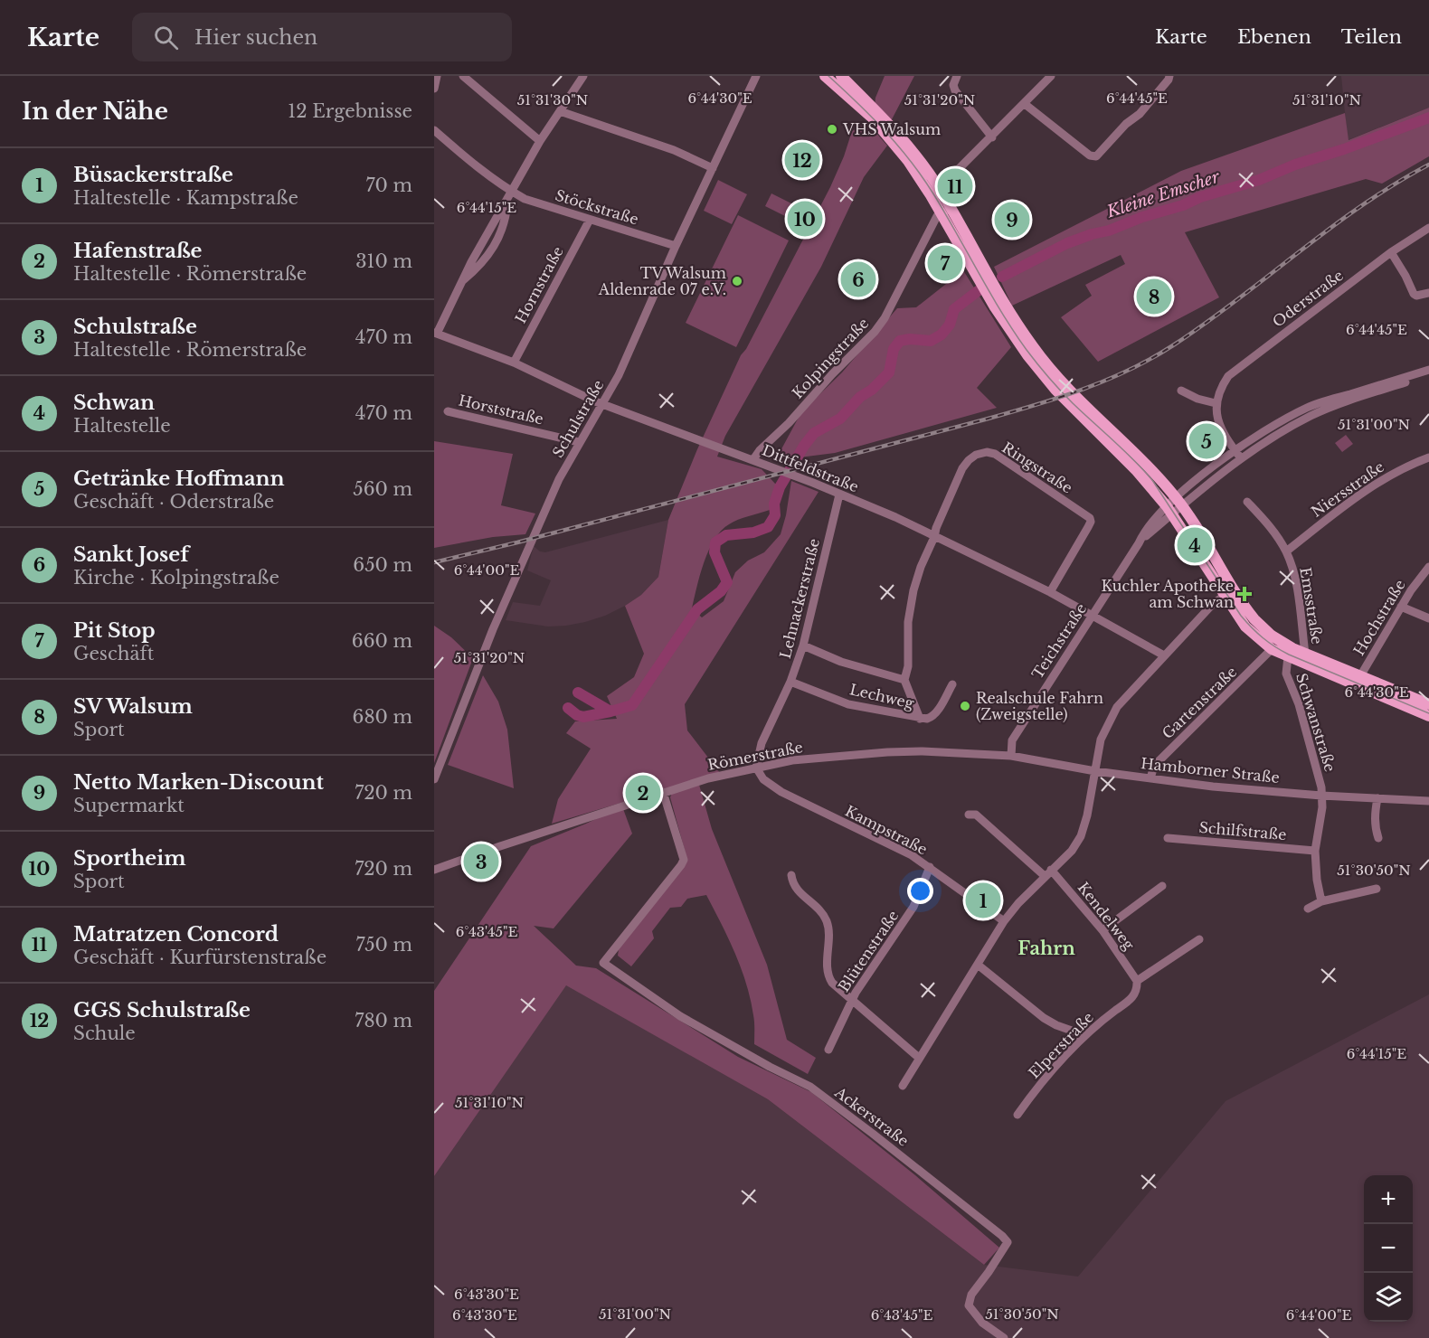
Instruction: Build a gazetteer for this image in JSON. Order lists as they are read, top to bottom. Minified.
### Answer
{"streets":{"street":["Stöckstraße","Hornstraße","Oderstraße","Kolpingstraße","Horststraße","Schulstraße","Ringstraße","Dittfeldstraße","Niersstraße","Lehnackerstraße","Emsstraße","Hochstraße","Teichstraße","Lechweg","Gartenstraße","Schwanstraße","Römerstraße","Hamborner Straße","Kampstraße","Schilfstraße","Kendelweg","Blütenstraße","Elperstraße","Ackerstraße"]},"crossings":[["Stöckstraße","Hornstraße"],["Stöckstraße","Schulstraße"],["Hornstraße","Dittfeldstraße"],["Kolpingstraße","Dittfeldstraße"],["Horststraße","Schulstraße"],["Schulstraße","Dittfeldstraße"],["Ringstraße","Dittfeldstraße"],["Dittfeldstraße","Lehnackerstraße"],["Dittfeldstraße","Teichstraße"],["Niersstraße","Emsstraße"],["Lehnackerstraße","Lechweg"],["Lehnackerstraße","Römerstraße"],["Lehnackerstraße","Kampstraße"],["Teichstraße","Römerstraße"],["Gartenstraße","Hamborner Straße"],["Schwanstraße","Hamborner Straße"],["Schwanstraße","Schilfstraße"],["Römerstraße","Hamborner Straße"],["Römerstraße","Kampstraße"],["Römerstraße","Ackerstraße"],["Kampstraße","Blütenstraße"],["Kendelweg","Elperstraße"]],"districts":["Fahrn"],"water":["Kleine Emscher"],"places":{"other":["VHS Walsum","TV Walsum Aldenrade 07 e.V.","Realschule Fahrn (Zweigstelle)"],"health":["Kuchler Apotheke am Schwan"]},"page":{"header":"Karte","search":"Hier suchen","nav":["Karte","Ebenen","Teilen"],"heading":["In der Nähe","12 Ergebnisse"],"pins":["12","11","10","9","7","6","8","5","4","2","3","1"],"list":[{"mark":"1","name":"Büsackerstraße","note":"Haltestelle · Kampstraße","value":"70 m"},{"mark":"2","name":"Hafenstraße","note":"Haltestelle · Römerstraße","value":"310 m"},{"mark":"3","name":"Schulstraße","note":"Haltestelle · Römerstraße","value":"470 m"},{"mark":"4","name":"Schwan","note":"Haltestelle","value":"470 m"},{"mark":"5","name":"Getränke Hoffmann","note":"Geschäft · Oderstraße","value":"560 m"},{"mark":"6","name":"Sankt Josef","note":"Kirche · Kolpingstraße","value":"650 m"},{"mark":"7","name":"Pit Stop","note":"Geschäft","value":"660 m"},{"mark":"8","name":"SV Walsum","note":"Sport","value":"680 m"},{"mark":"9","name":"Netto Marken-Discount","note":"Supermarkt","value":"720 m"},{"mark":"10","name":"Sportheim","note":"Sport","value":"720 m"},{"mark":"11","name":"Matratzen Concord","note":"Geschäft · Kurfürstenstraße","value":"750 m"},{"mark":"12","name":"GGS Schulstraße","note":"Schule","value":"780 m"}],"map_buttons":["+","−"]},"coordinates":["6°44'30\"E","6°44'45\"E","51°31'30\"N","51°31'20\"N","51°31'10\"N","6°44'15\"E","51°31'00\"N","6°44'00\"E","51°30'50\"N","6°43'45\"E","6°43'30\"E"]}
